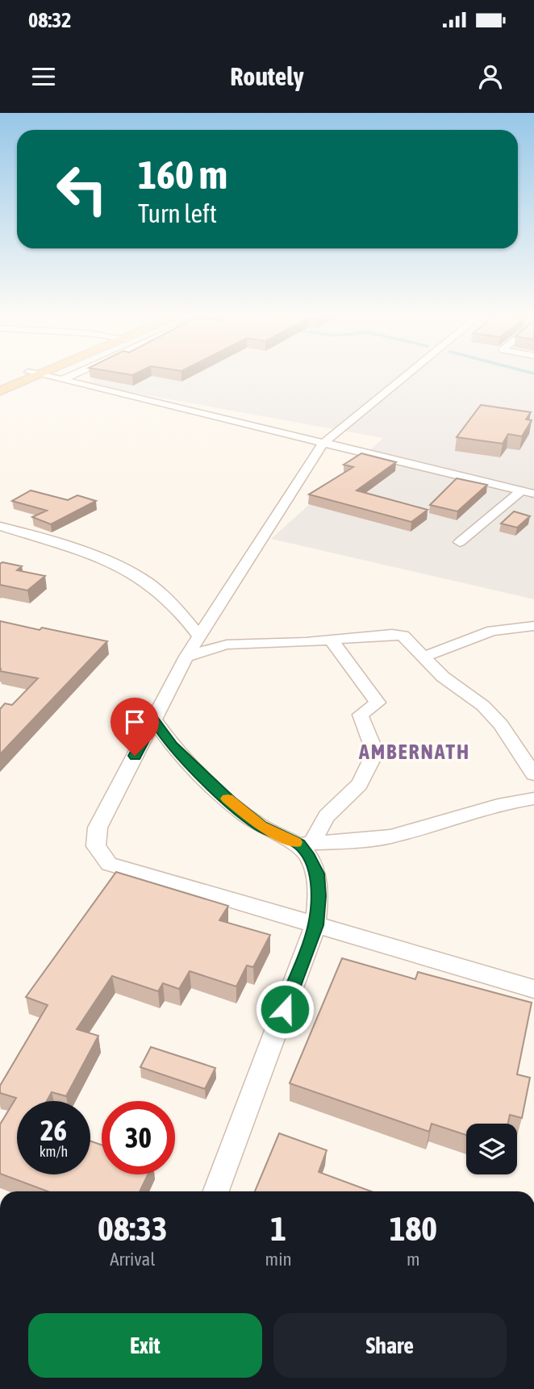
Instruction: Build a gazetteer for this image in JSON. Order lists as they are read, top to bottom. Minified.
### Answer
{"districts":["AMBERNATH"],"page":{"status":"08:32","header":"Routely","turn":["160 m","Turn left"],"speed":"26 km/h","limit":"30","eta":["08:33","Arrival","1","min","180","m"],"buttons":["Exit","Share"]}}
